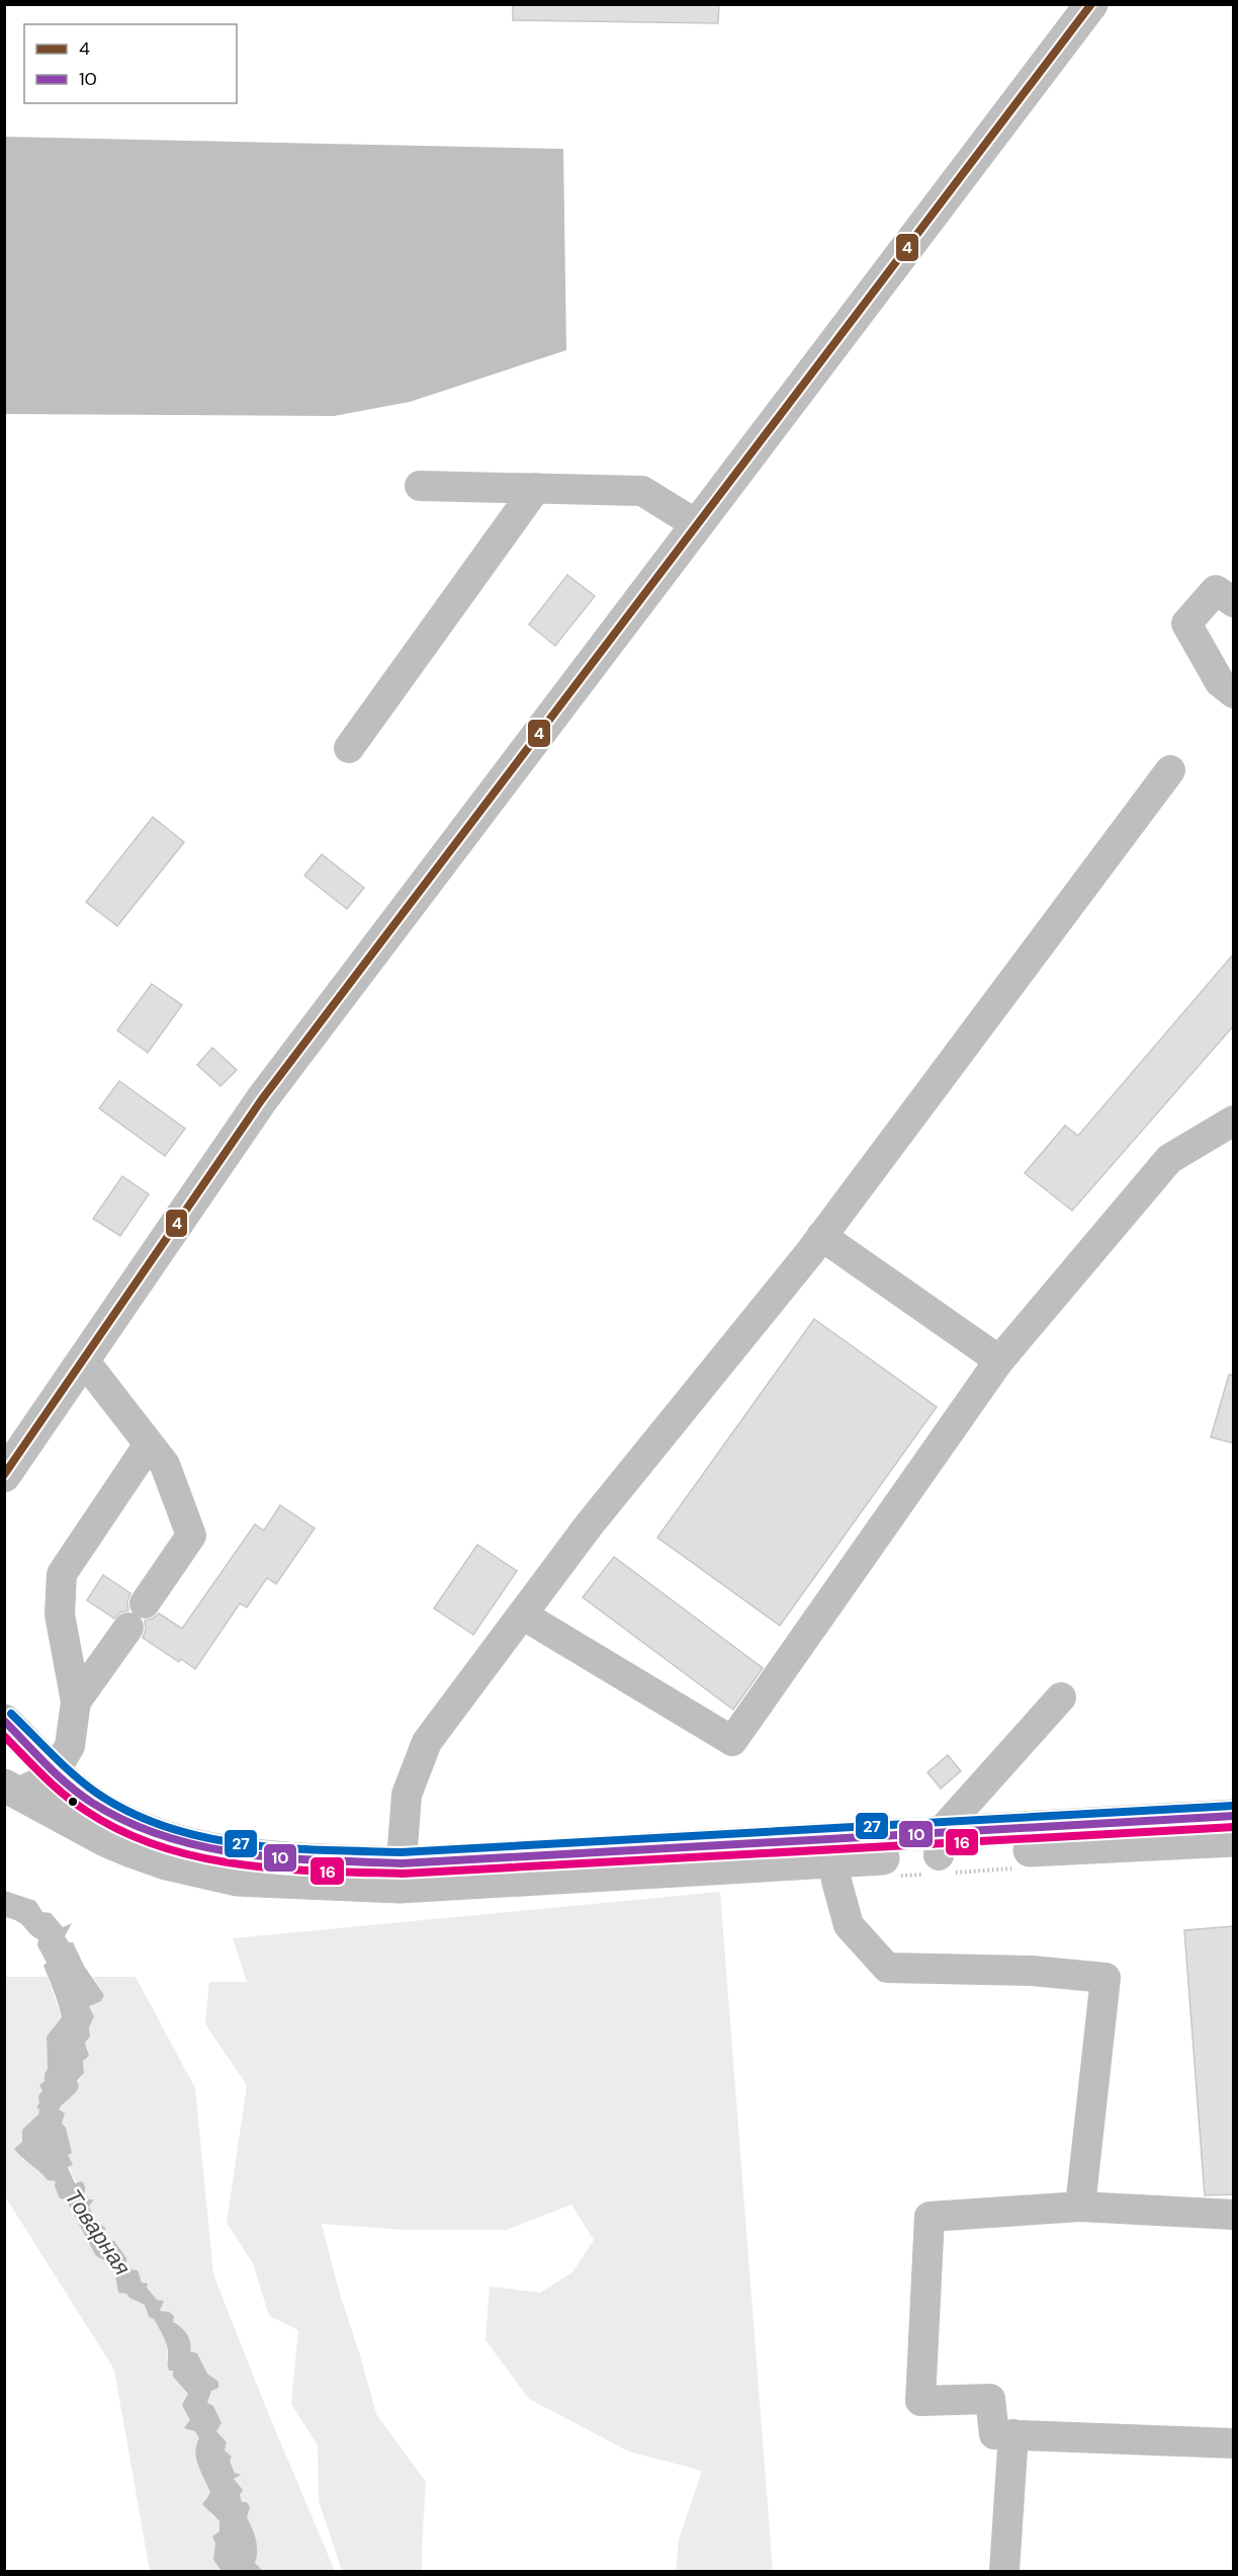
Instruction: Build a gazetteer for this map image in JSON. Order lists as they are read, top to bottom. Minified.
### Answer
{"water":["Товарная"],"lines":["transit line 4","transit line 27","transit line 10","transit line 16"],"legend":["4","10"]}
